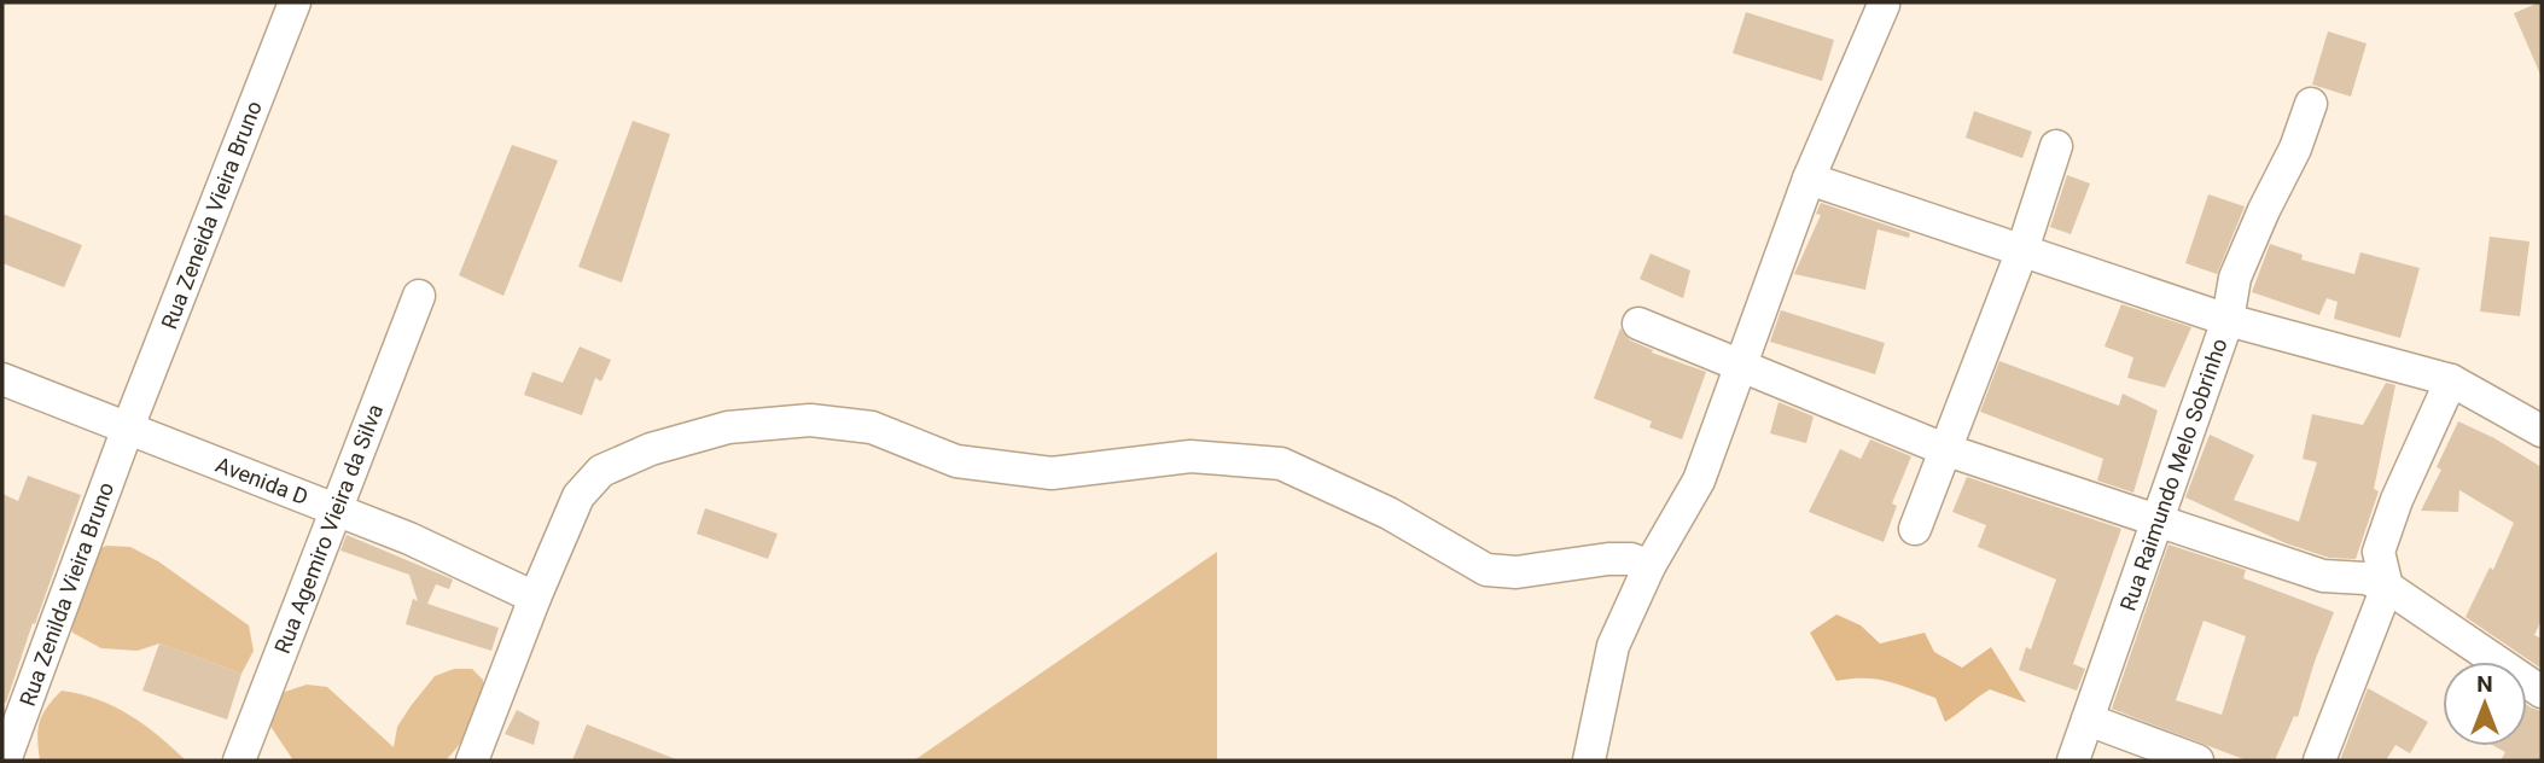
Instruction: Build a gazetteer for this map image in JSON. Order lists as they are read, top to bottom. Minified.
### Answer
{"streets":{"street":["Rua Zeneida Vieira Bruno","Rua Raimundo Melo Sobrinho","Avenida D","Rua Agemiro Vieira da Silva","Rua Zenilda Vieira Bruno"]},"crossings":[["Rua Zeneida Vieira Bruno","Avenida D"],["Rua Zeneida Vieira Bruno","Rua Zenilda Vieira Bruno"],["Avenida D","Rua Agemiro Vieira da Silva"],["Avenida D","Rua Zenilda Vieira Bruno"]],"north":"top"}
